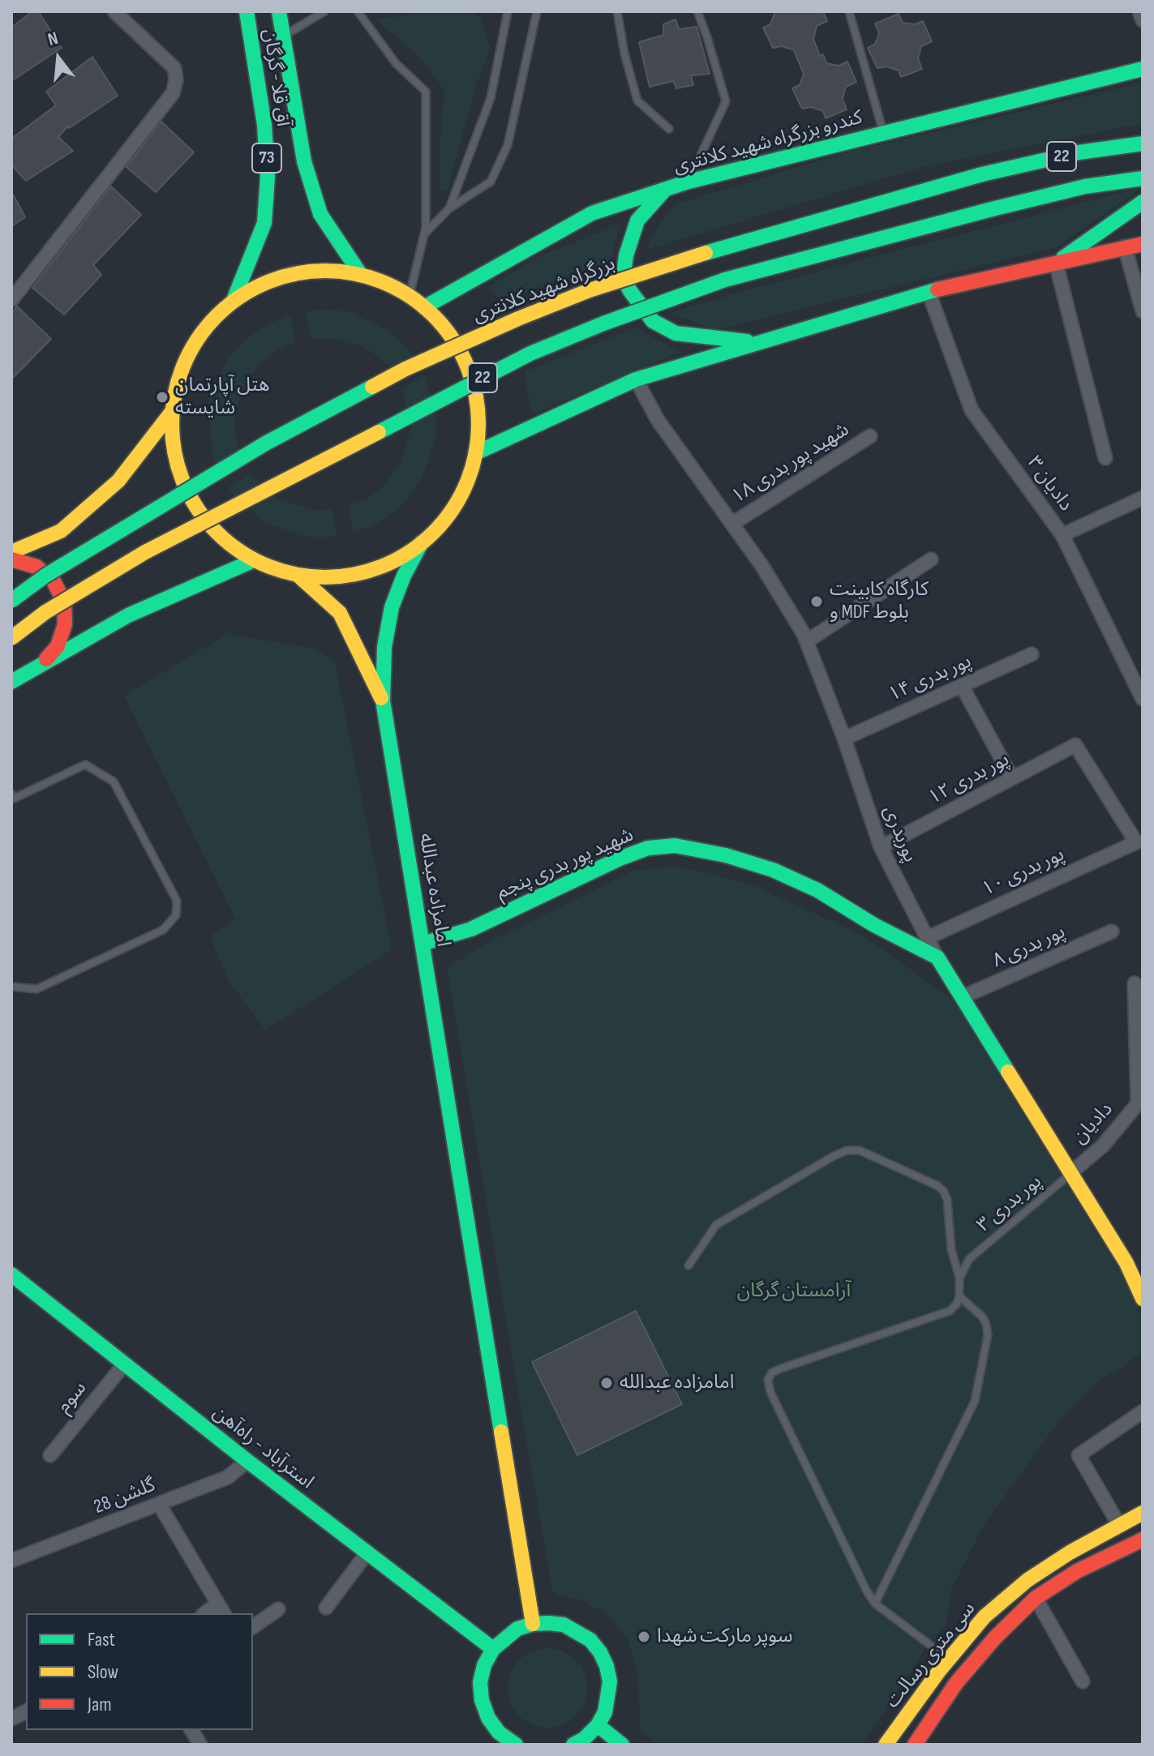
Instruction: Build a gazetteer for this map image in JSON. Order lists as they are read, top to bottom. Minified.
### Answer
{"streets":{"main road":["آق قلا - گرگان","کندرو بزرگراه شهید کلانتری","22","73","بزرگراه شهید کلانتری","پوربدری","شهید پور بدری پنجم","امامزاده عبدالله","استرآباد - راه‌آهن","سی متری رسالت"],"street":["شهید پور بدری ۱۸","دادیان ۳","پور بدری ۱۴","پور بدری ۱۲","پور بدری ۱۰","پور بدری ۸","دادیان","سوم","گلشن 28"],"lane":["پور بدری ۳"]},"crossings":[["آق قلا - گرگان","22"],["کندرو بزرگراه شهید کلانتری","22"],["22","امامزاده عبدالله"],["شهید پور بدری ۱۸","پوربدری"],["پور بدری ۱۴","پوربدری"],["پور بدری ۱۲","پوربدری"],["پور بدری ۱۲","پور بدری ۱۰"],["پوربدری","شهید پور بدری پنجم"],["پوربدری","پور بدری ۱۰"],["پوربدری","پور بدری ۸"],["پوربدری","دادیان"],["پوربدری","پور بدری ۳"],["شهید پور بدری پنجم","امامزاده عبدالله"],["دادیان","پور بدری ۳"],["سوم","استرآباد - راه‌آهن"],["استرآباد - راه‌آهن","گلشن 28"]],"parks":["آرامستان گرگان"],"places":["هتل آپارتمان شایسته","کارگاه کابینت و MDF بلوط","امامزاده عبدالله","سوپر مارکت شهدا"],"legend":["Fast","Slow","Jam"],"north":"top"}
